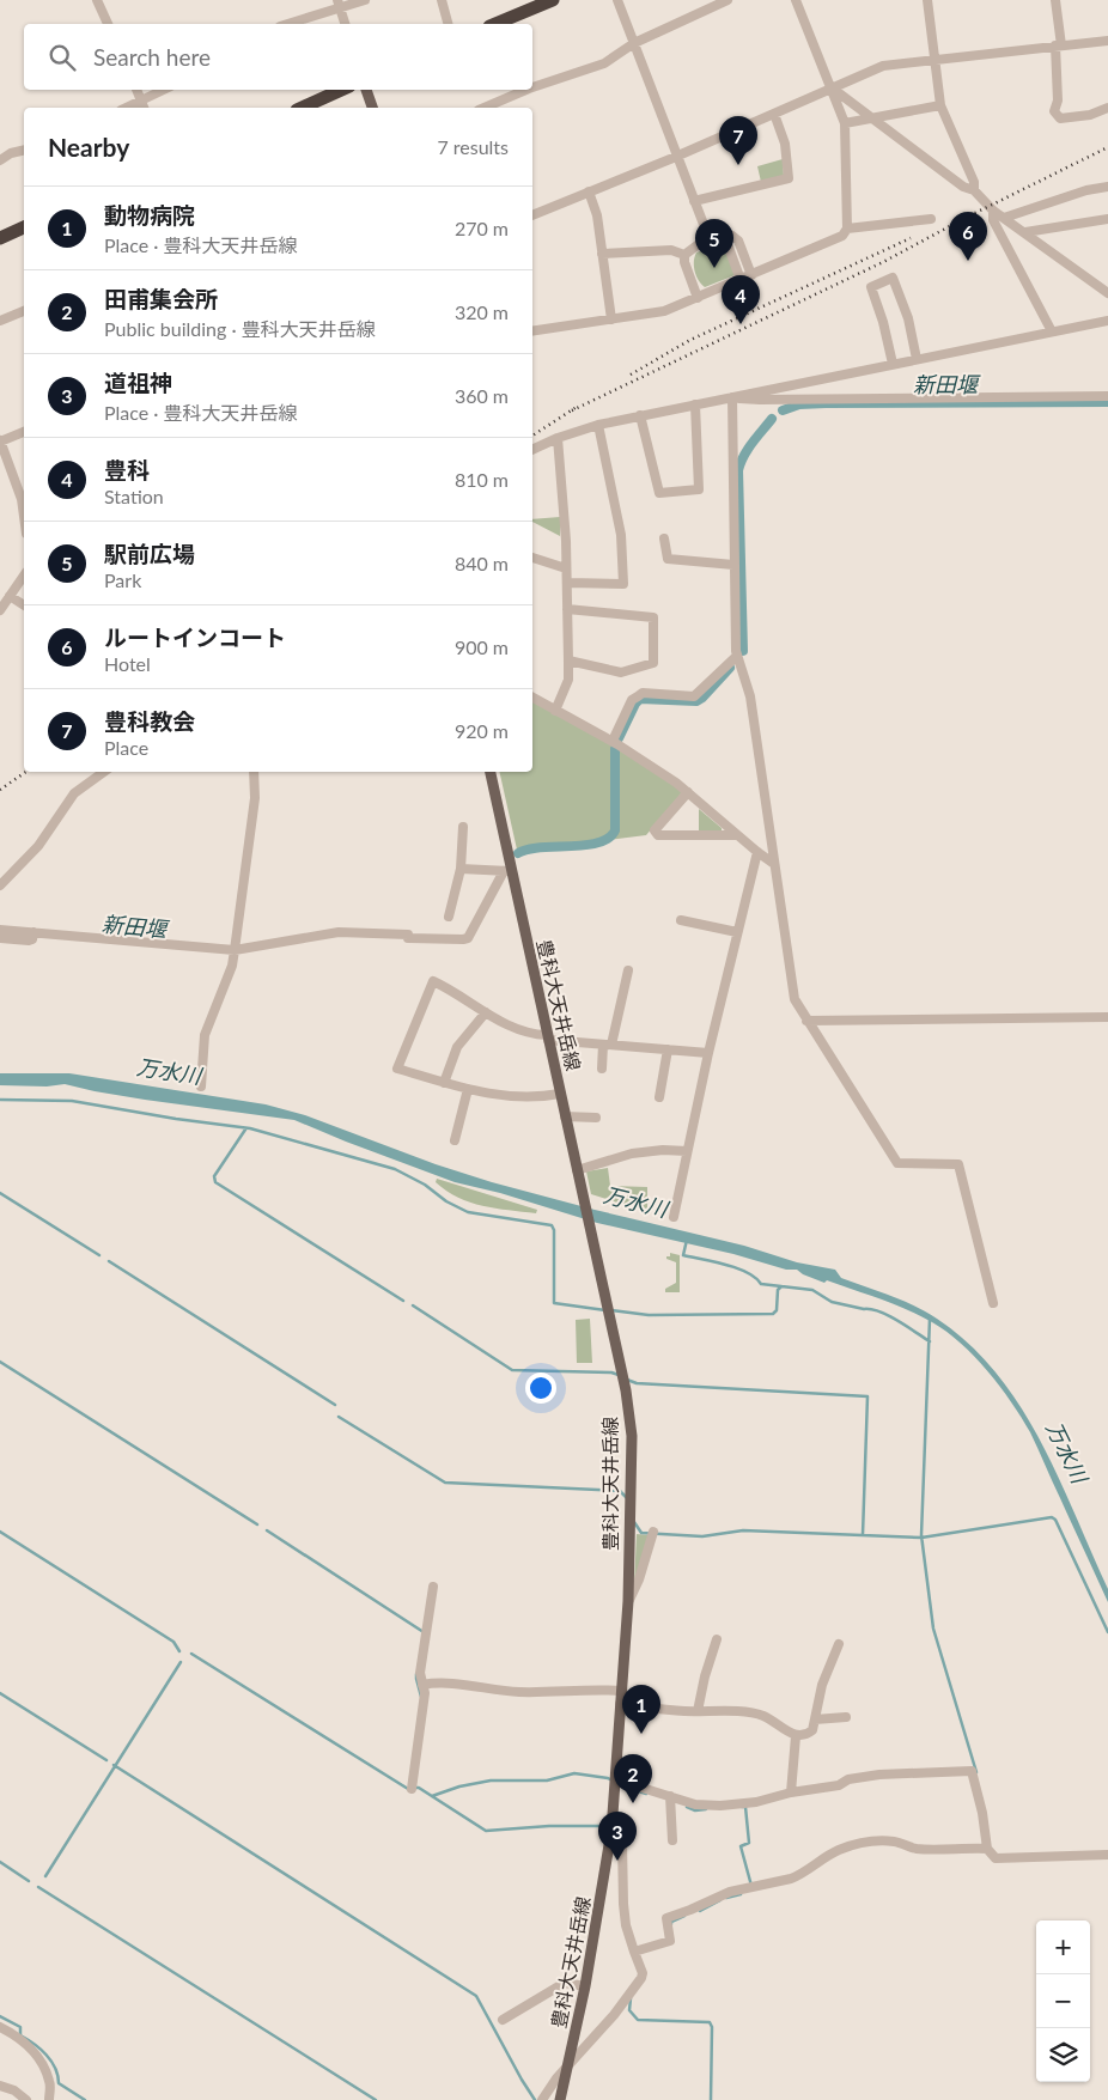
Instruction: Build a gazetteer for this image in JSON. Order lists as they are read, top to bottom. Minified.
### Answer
{"streets":{"main road":["豊科大天井岳線"]},"water":["新田堰","万水川"],"page":{"search":"Search here","heading":["Nearby","7 results"],"pins":["7","6","5","4","1","2","3"],"list":[{"mark":"1","name":"動物病院","note":"Place · 豊科大天井岳線","value":"270 m"},{"mark":"2","name":"田甫集会所","note":"Public building · 豊科大天井岳線","value":"320 m"},{"mark":"3","name":"道祖神","note":"Place · 豊科大天井岳線","value":"360 m"},{"mark":"4","name":"豊科","note":"Station","value":"810 m"},{"mark":"5","name":"駅前広場","note":"Park","value":"840 m"},{"mark":"6","name":"ルートインコート","note":"Hotel","value":"900 m"},{"mark":"7","name":"豊科教会","note":"Place","value":"920 m"}],"map_buttons":["+","−"]}}
